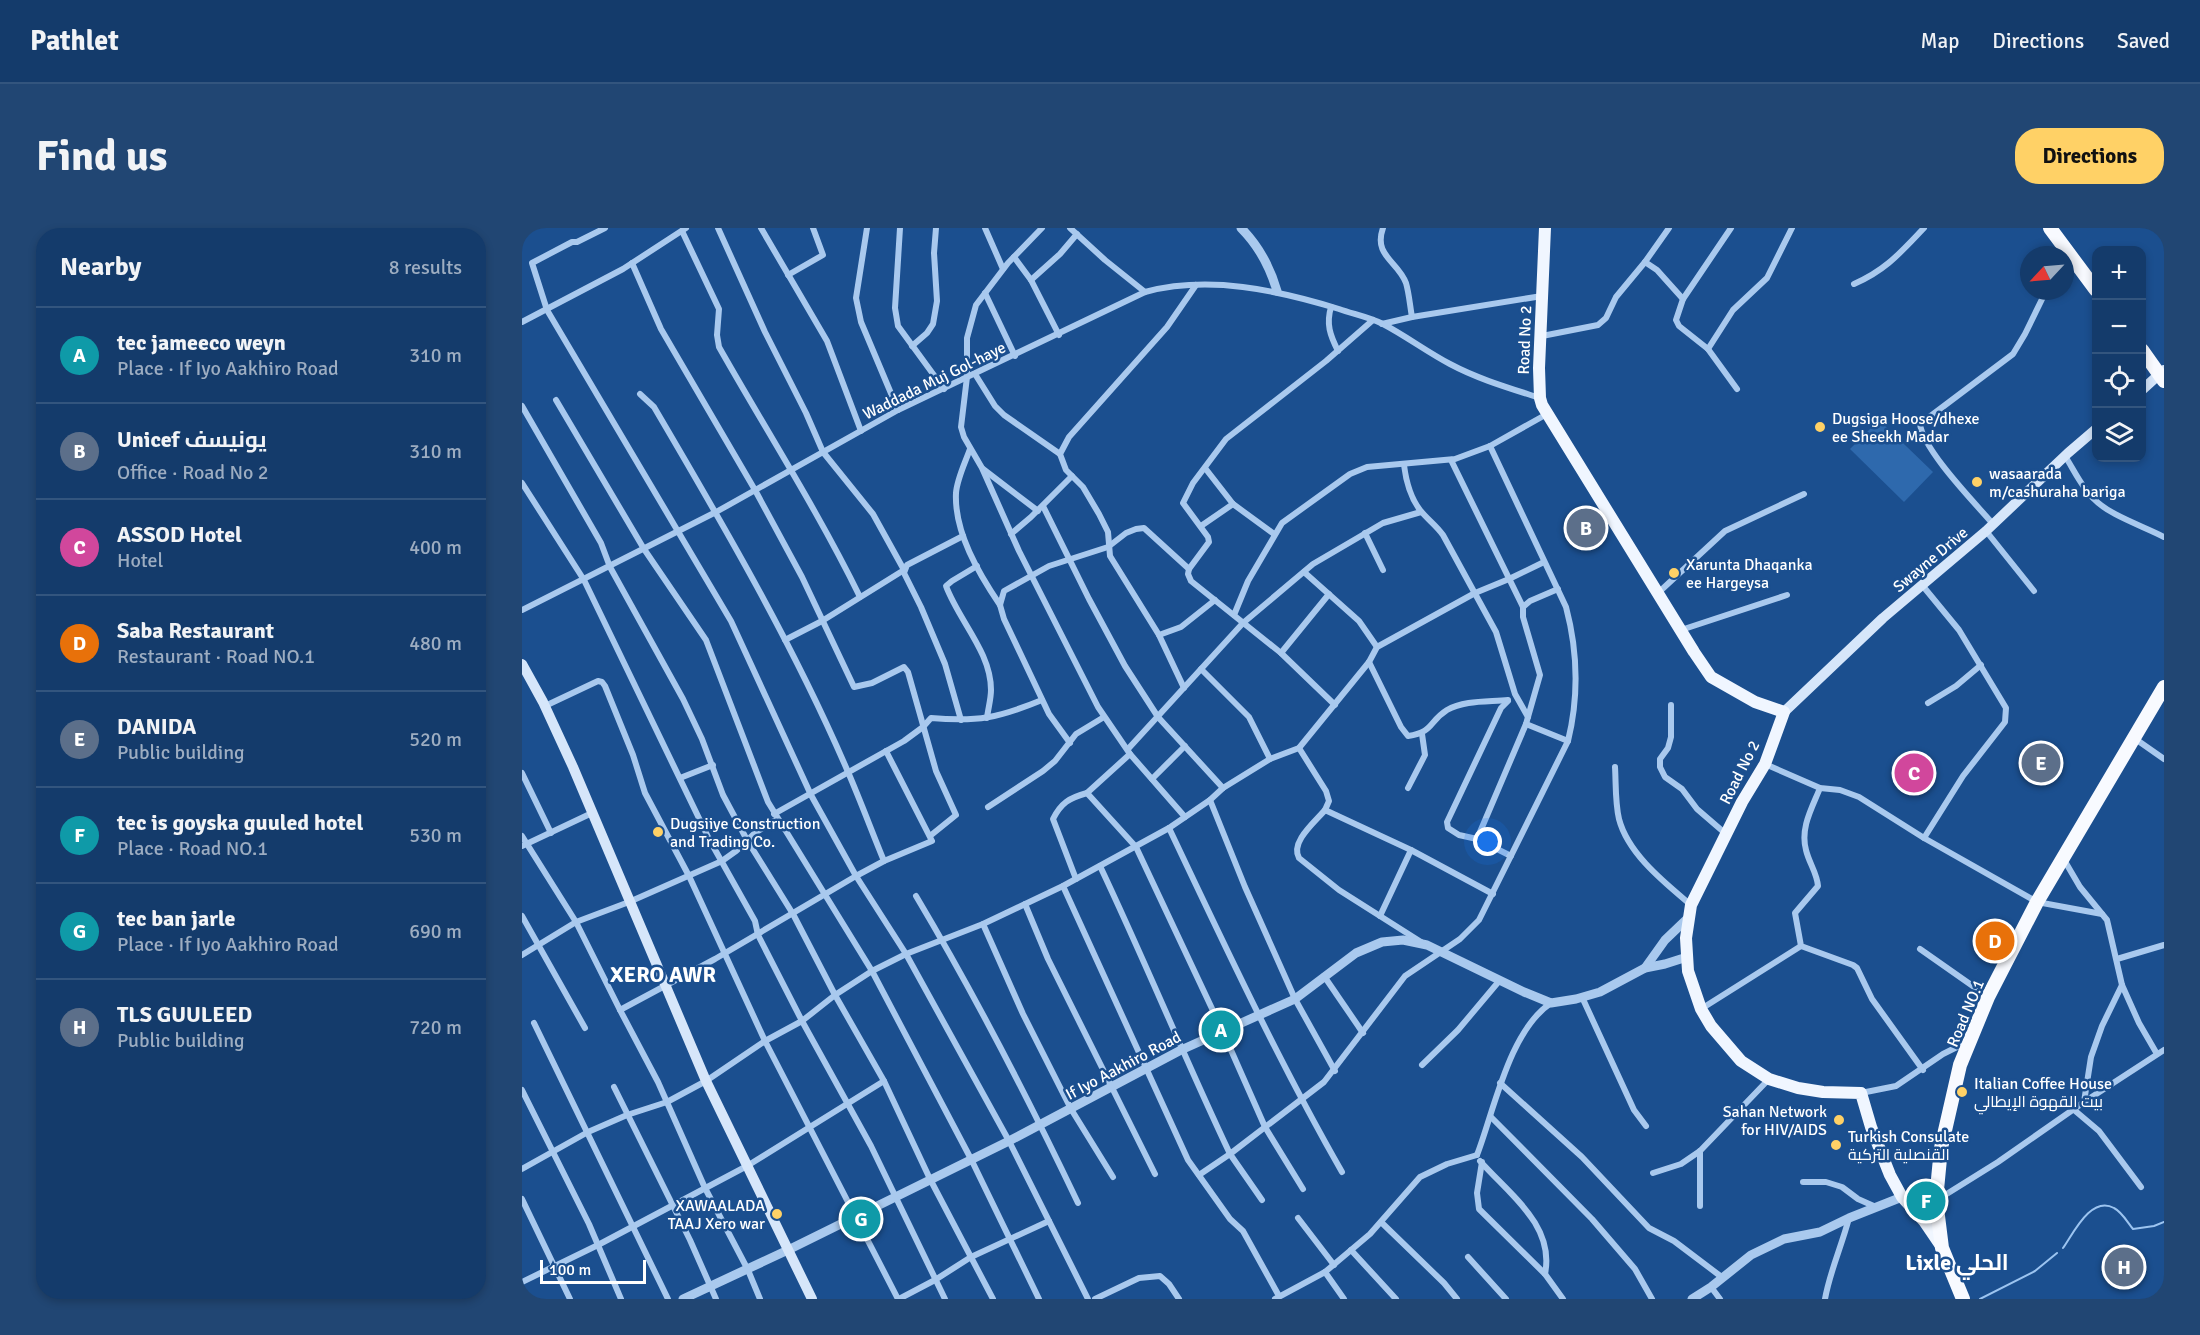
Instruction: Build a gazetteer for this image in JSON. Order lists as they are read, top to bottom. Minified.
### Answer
{"streets":{"highway":["Road NO.1"],"main road":["Road No 2","Swayne Drive"],"street":["Waddada Muj Gol-haye","If Iyo Aakhiro Road"]},"crossings":[["Road No 2","Waddada Muj Gol-haye"],["Road No 2","Swayne Drive"]],"districts":["XERO AWR","Lixle الحلي"],"places":["Dugsiga Hoose/dhexe ee Sheekh Madar","wasaarada m/cashuraha bariga","Xarunta Dhaqanka ee Hargeysa","Dugsiiye Construction and Trading Co.","Italian Coffee House بيت القهوة الإيطالي","Sahan Network for HIV/AIDS","Turkish Consulate القنصلية التركية","XAWAALADA TAAJ Xero war"],"scale_bar":"100 m","north":"bottom left","page":{"header":"Pathlet","nav":["Map","Directions","Saved"],"buttons":"Directions","title":"Find us","heading":["Nearby","8 results"],"map_buttons":["+","−"],"list":[{"mark":"A","name":"tec jameeco weyn","note":"Place · If Iyo Aakhiro Road","value":"310 m"},{"mark":"B","name":"Unicef يونيسف","note":"Office · Road No 2","value":"310 m"},{"mark":"C","name":"ASSOD Hotel","note":"Hotel","value":"400 m"},{"mark":"D","name":"Saba Restaurant","note":"Restaurant · Road NO.1","value":"480 m"},{"mark":"E","name":"DANIDA","note":"Public building","value":"520 m"},{"mark":"F","name":"tec is goyska guuled hotel","note":"Place · Road NO.1","value":"530 m"},{"mark":"G","name":"tec ban jarle","note":"Place · If Iyo Aakhiro Road","value":"690 m"},{"mark":"H","name":"TLS GUULEED","note":"Public building","value":"720 m"}],"pins":["B","E","C","D","A","F","G","H"],"scale":"100 m"}}
